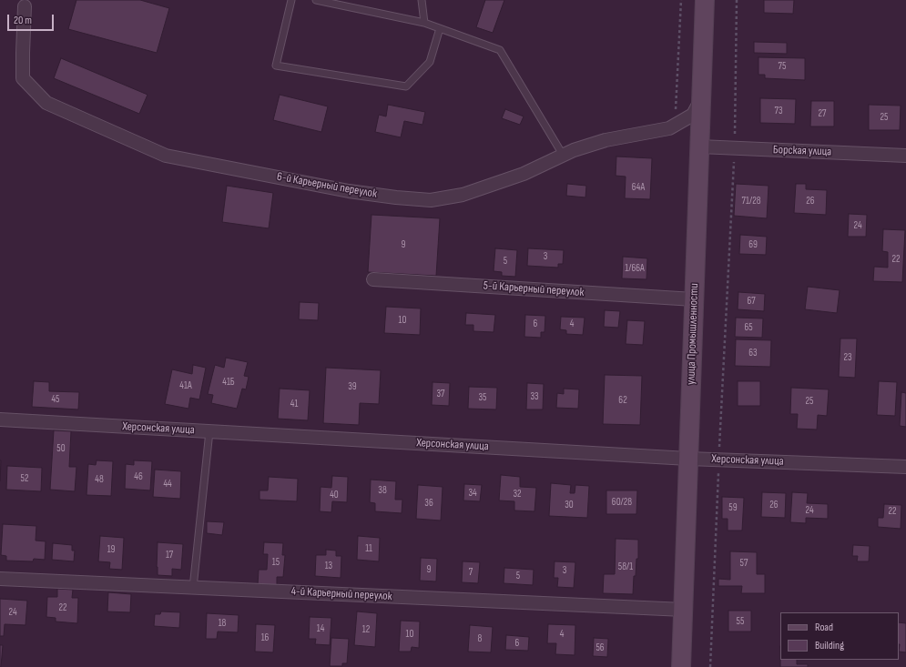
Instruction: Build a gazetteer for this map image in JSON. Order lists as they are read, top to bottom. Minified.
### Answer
{"streets":{"main road":["улица Промышленности"],"street":["Борская улица","6-й Карьерный переулок","5-й Карьерный переулок","Херсонская улица","4-й Карьерный переулок"]},"crossings":[["Борская улица","улица Промышленности"],["6-й Карьерный переулок","улица Промышленности"],["5-й Карьерный переулок","улица Промышленности"],["улица Промышленности","Херсонская улица"],["улица Промышленности","4-й Карьерный переулок"]],"house_numbers":["75","73","27","25","64А","71/28","26","24","9","69","3","22","5","1/66А","67","10","6","4","65","63","23","41Б","41А","39","37","33","35","45","62","25","41","50","46","52","48","44","38","34","32","40","60/28","36","30","26","59","24","22","11","19","17","15","57","13","58/1","9","3","7","5","22","24","55","18","14","12","10","4","16","8","6","56"],"legend":["Road","Building"],"scale_bar":"20 m"}
